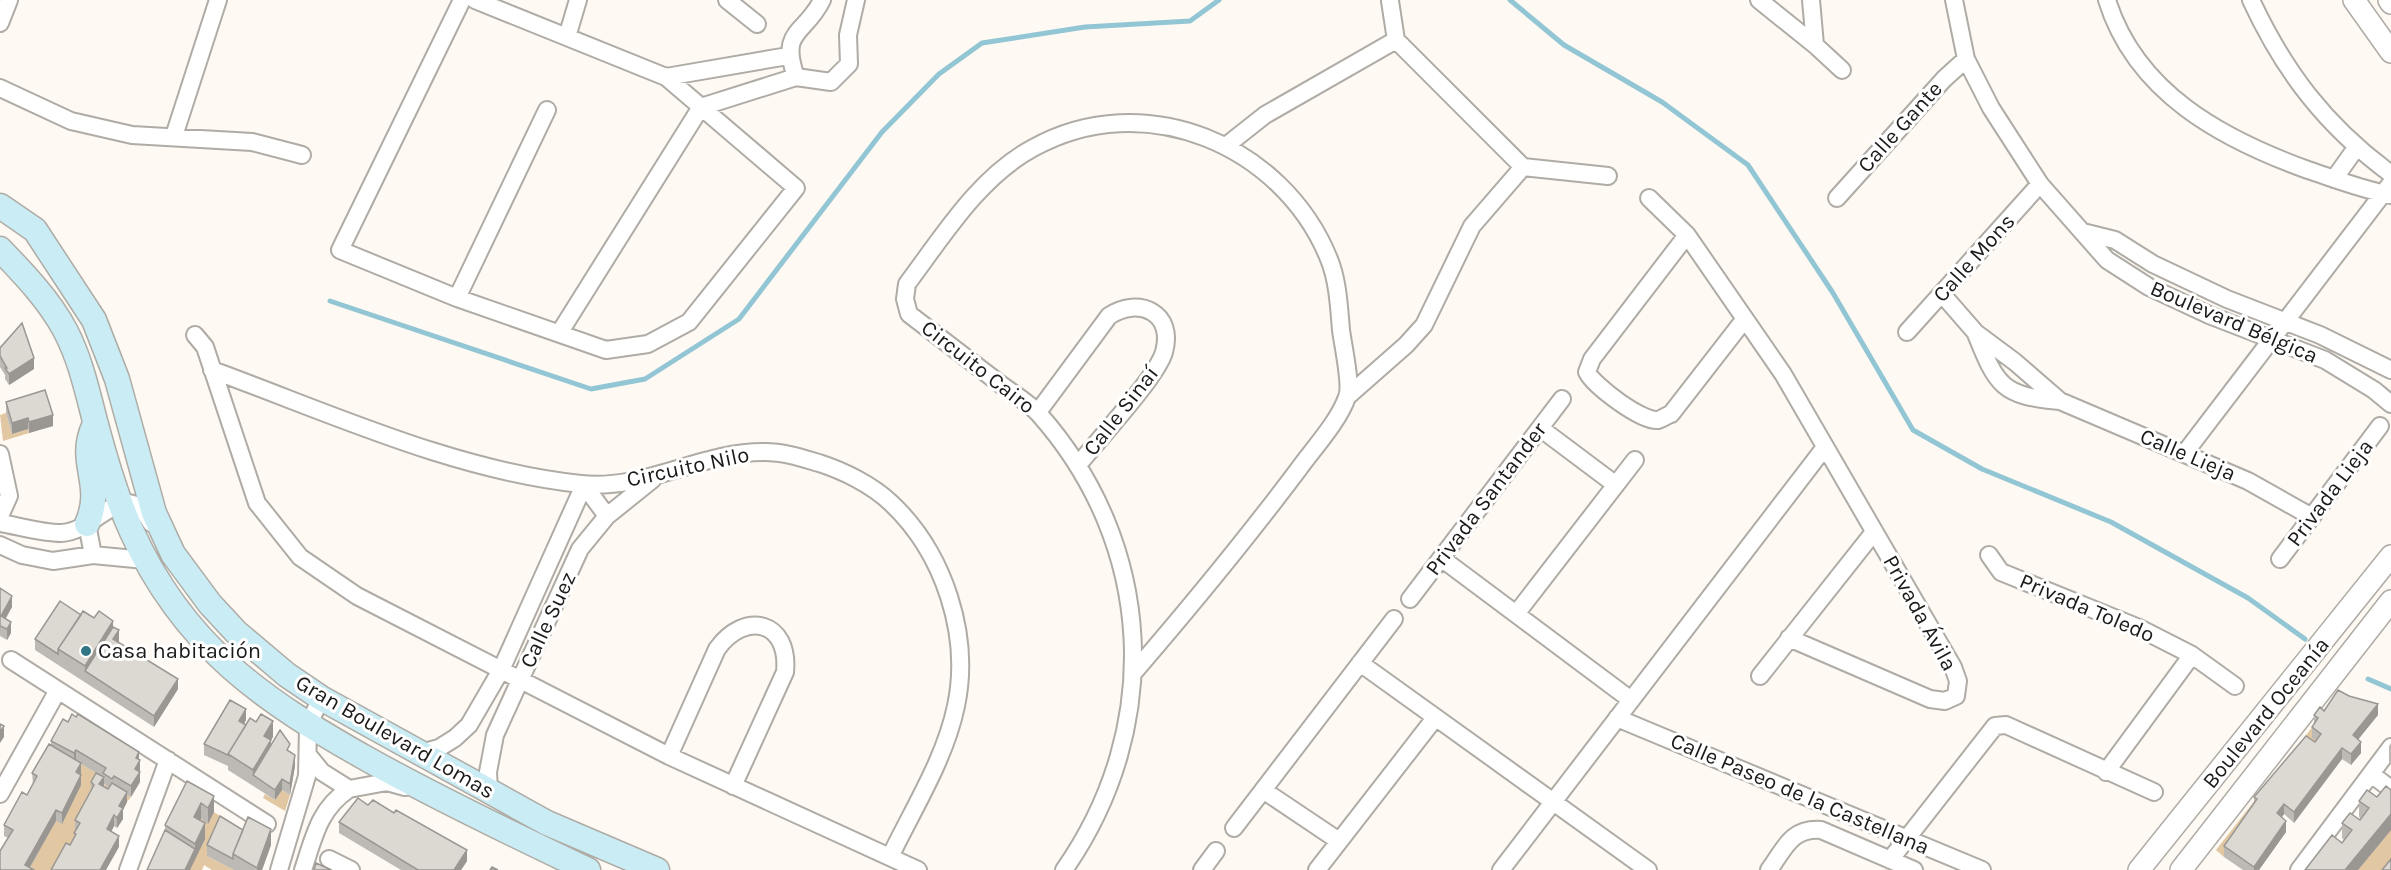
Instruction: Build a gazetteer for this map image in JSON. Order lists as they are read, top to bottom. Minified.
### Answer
{"streets":{"main road":["Gran Boulevard Lomas"],"street":["Calle Gante","Calle Mons","Boulevard Bélgica","Circuito Cairo","Calle Sinaí","Calle Lieja","Circuito Nilo","Privada Lieja","Privada Santander","Privada Toledo","Privada Ávila","Calle Suez","Boulevard Oceanía","Calle Paseo de la Castellana"]},"crossings":[["Calle Gante","Boulevard Bélgica"],["Calle Mons","Boulevard Bélgica"],["Calle Mons","Calle Lieja"],["Circuito Cairo","Calle Sinaí"],["Calle Lieja","Privada Lieja"],["Circuito Nilo","Calle Suez"],["Calle Suez","Gran Boulevard Lomas"]],"places":["Casa habitación"]}
